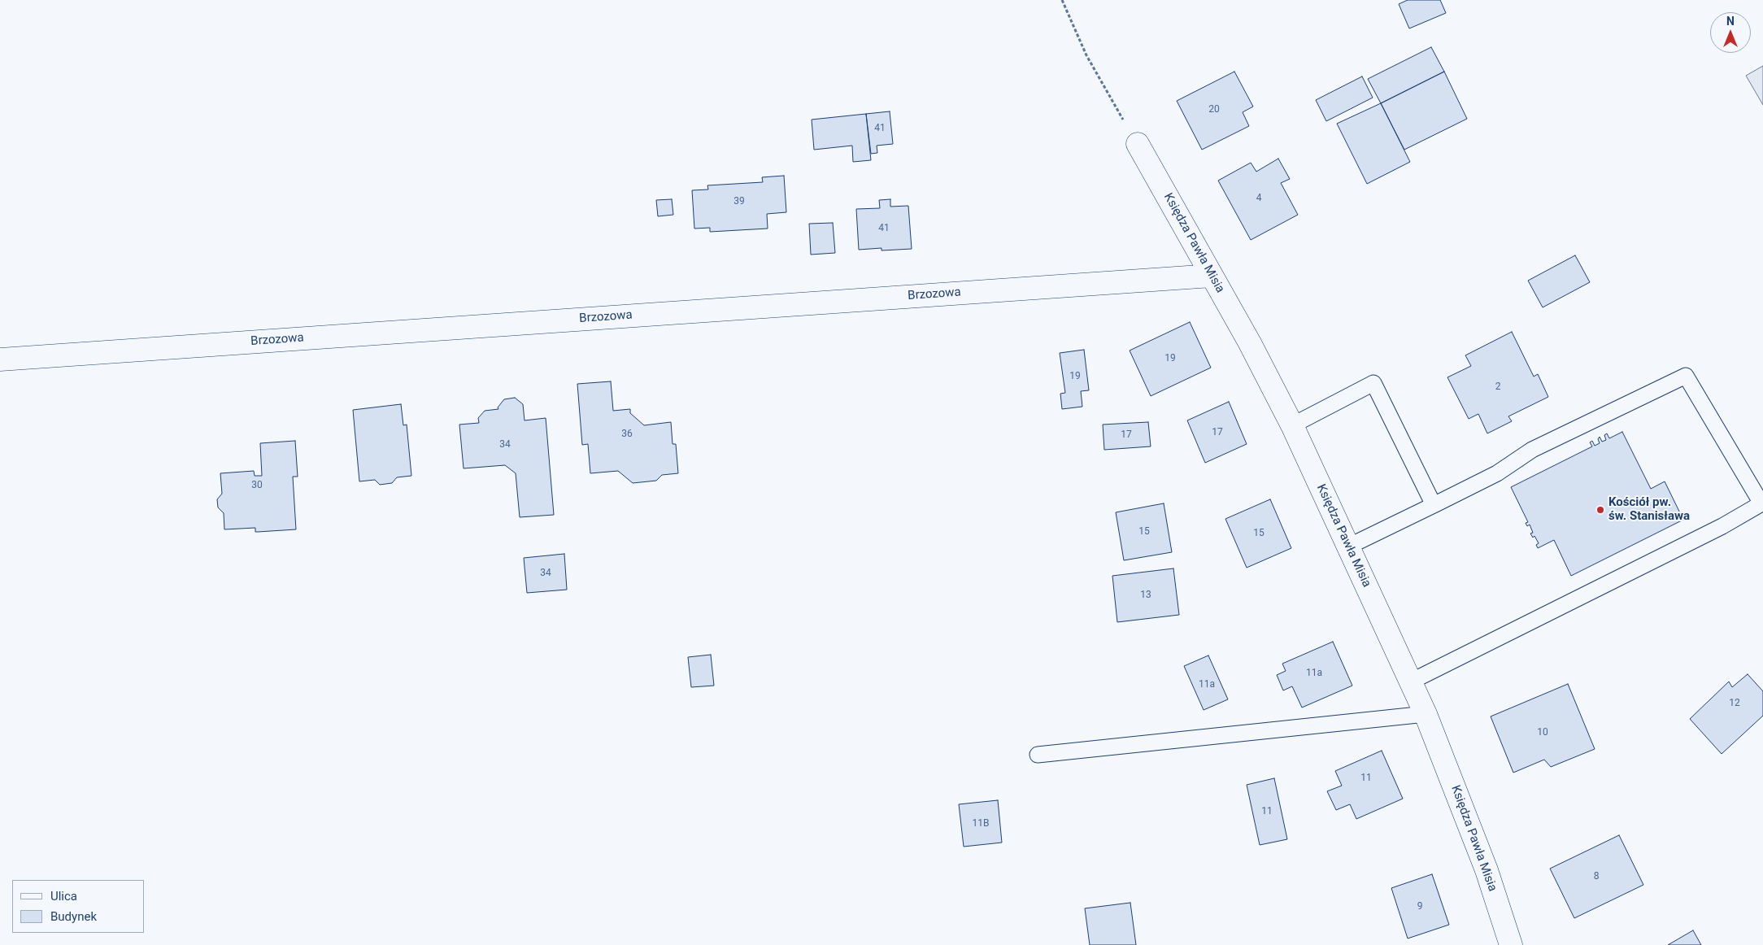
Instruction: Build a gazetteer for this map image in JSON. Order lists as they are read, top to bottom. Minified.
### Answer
{"streets":{"street":["Księdza Pawła Misia","Brzozowa"]},"crossings":[["Księdza Pawła Misia","Brzozowa"]],"places":["Kościół pw. św. Stanisława"],"house_numbers":["20","41","4","39","41","19","19","2","17","36","17","34","30","15","15","34","13","11a","11a","12","10","11","11","11B","8","9"],"legend":["Ulica","Budynek"],"north":"top"}
